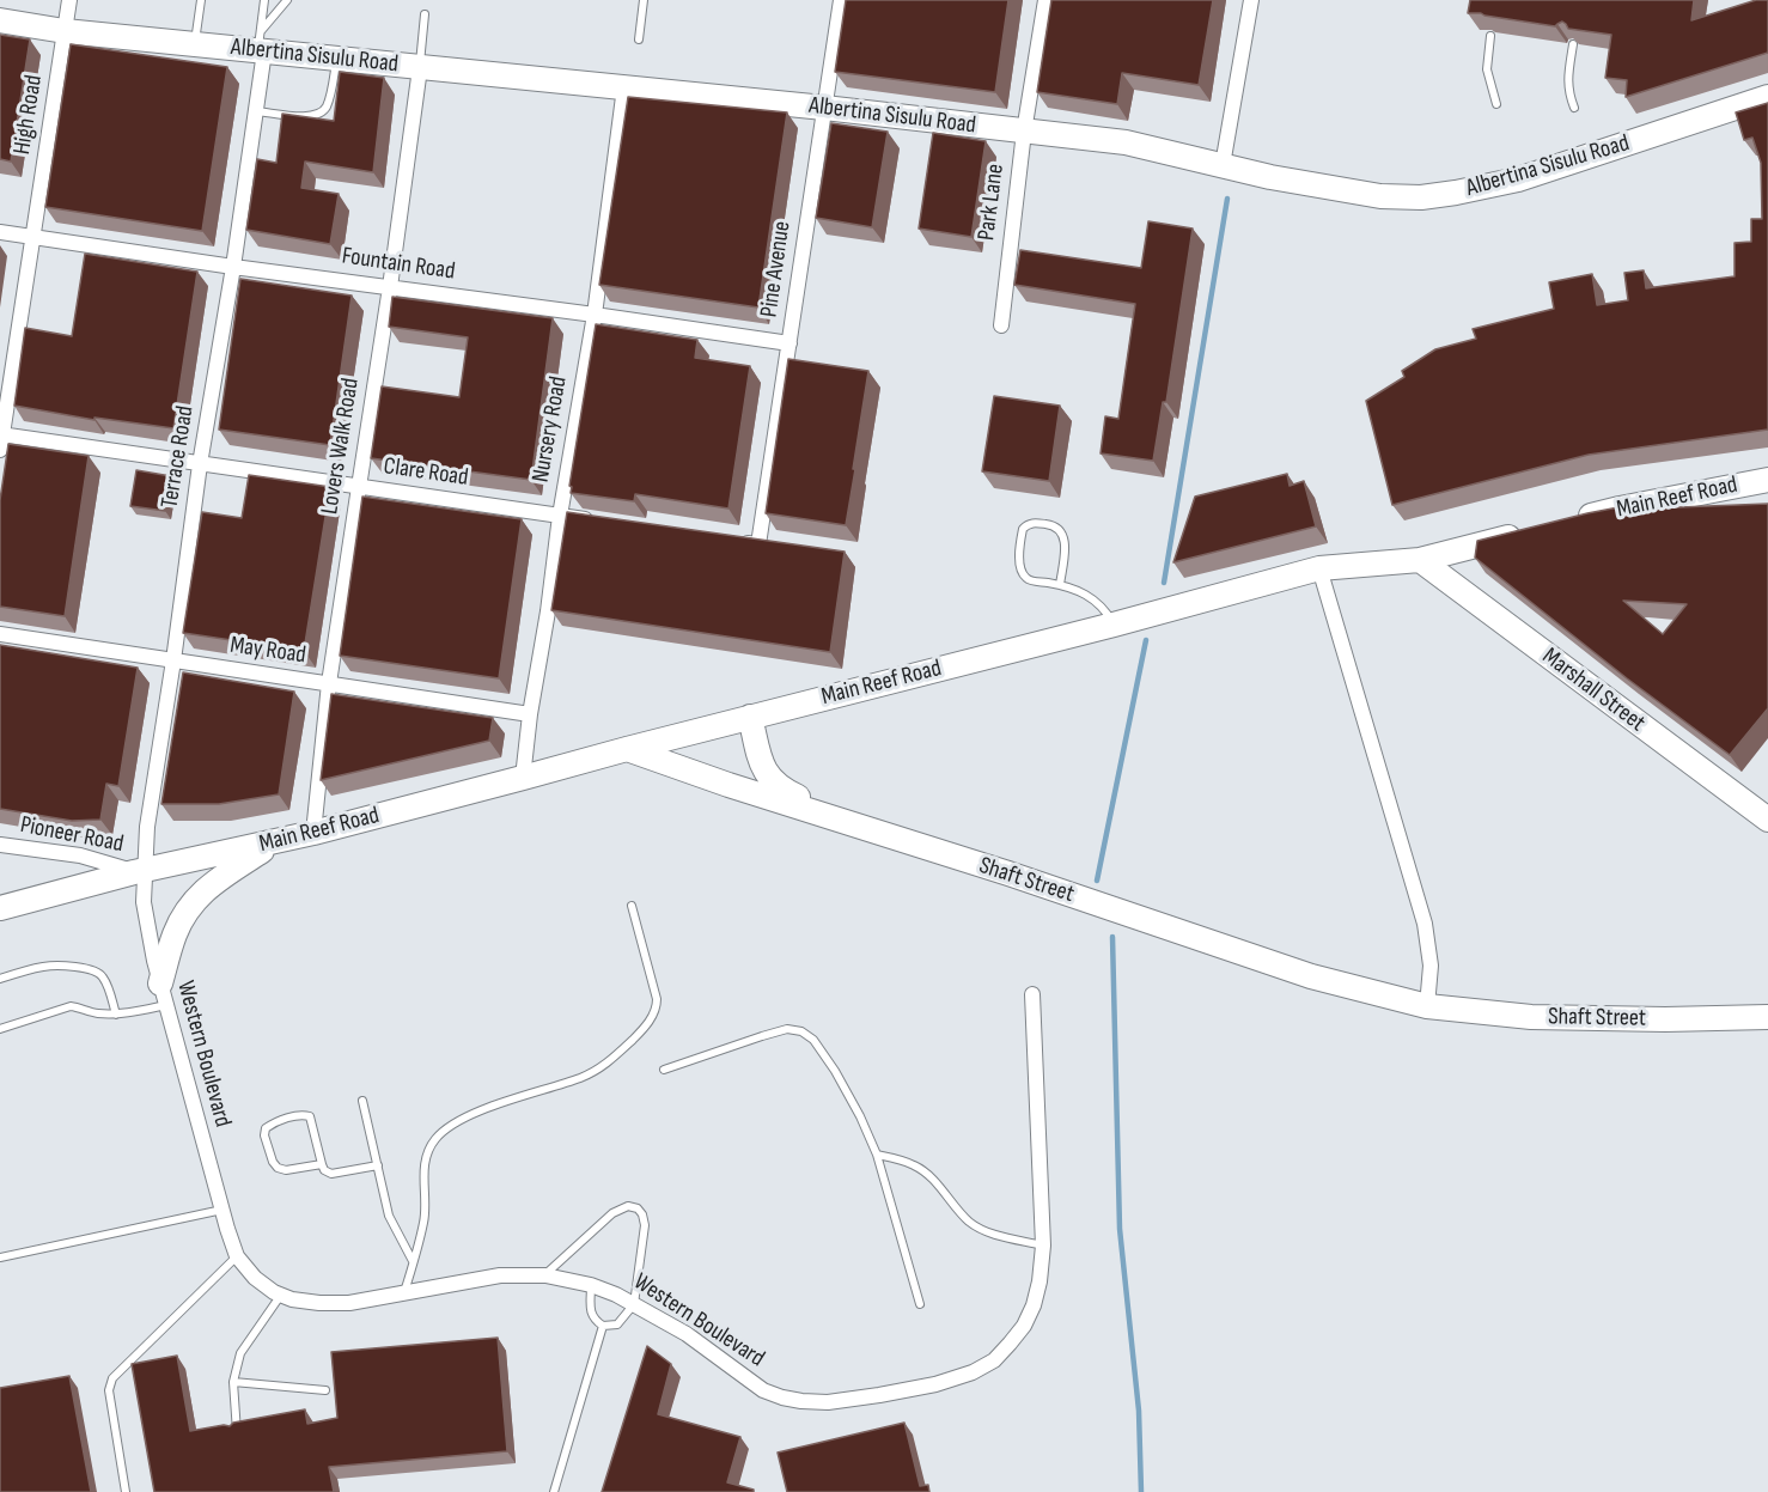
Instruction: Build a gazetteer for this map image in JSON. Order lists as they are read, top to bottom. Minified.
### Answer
{"streets":{"main road":["Albertina Sisulu Road","Main Reef Road","Marshall Street","Shaft Street"],"street":["High Road","Park Lane","Fountain Road","Pine Avenue","Nursery Road","Lovers Walk Road","Terrace Road","Clare Road","May Road","Pioneer Road","Western Boulevard"]},"crossings":[["Albertina Sisulu Road","High Road"],["Albertina Sisulu Road","Park Lane"],["Albertina Sisulu Road","Pine Avenue"],["Albertina Sisulu Road","Nursery Road"],["Albertina Sisulu Road","Lovers Walk Road"],["Albertina Sisulu Road","Terrace Road"],["High Road","Fountain Road"],["High Road","Clare Road"],["Fountain Road","Pine Avenue"],["Fountain Road","Nursery Road"],["Fountain Road","Lovers Walk Road"],["Fountain Road","Terrace Road"],["Nursery Road","Clare Road"],["Nursery Road","Main Reef Road"],["Nursery Road","May Road"],["Lovers Walk Road","Clare Road"],["Lovers Walk Road","Main Reef Road"],["Lovers Walk Road","May Road"],["Terrace Road","Clare Road"],["Terrace Road","Main Reef Road"],["Terrace Road","May Road"],["Terrace Road","Pioneer Road"],["Terrace Road","Western Boulevard"],["Main Reef Road","Marshall Street"],["Main Reef Road","Pioneer Road"],["Main Reef Road","Shaft Street"],["Main Reef Road","Western Boulevard"],["Pioneer Road","Western Boulevard"]]}
